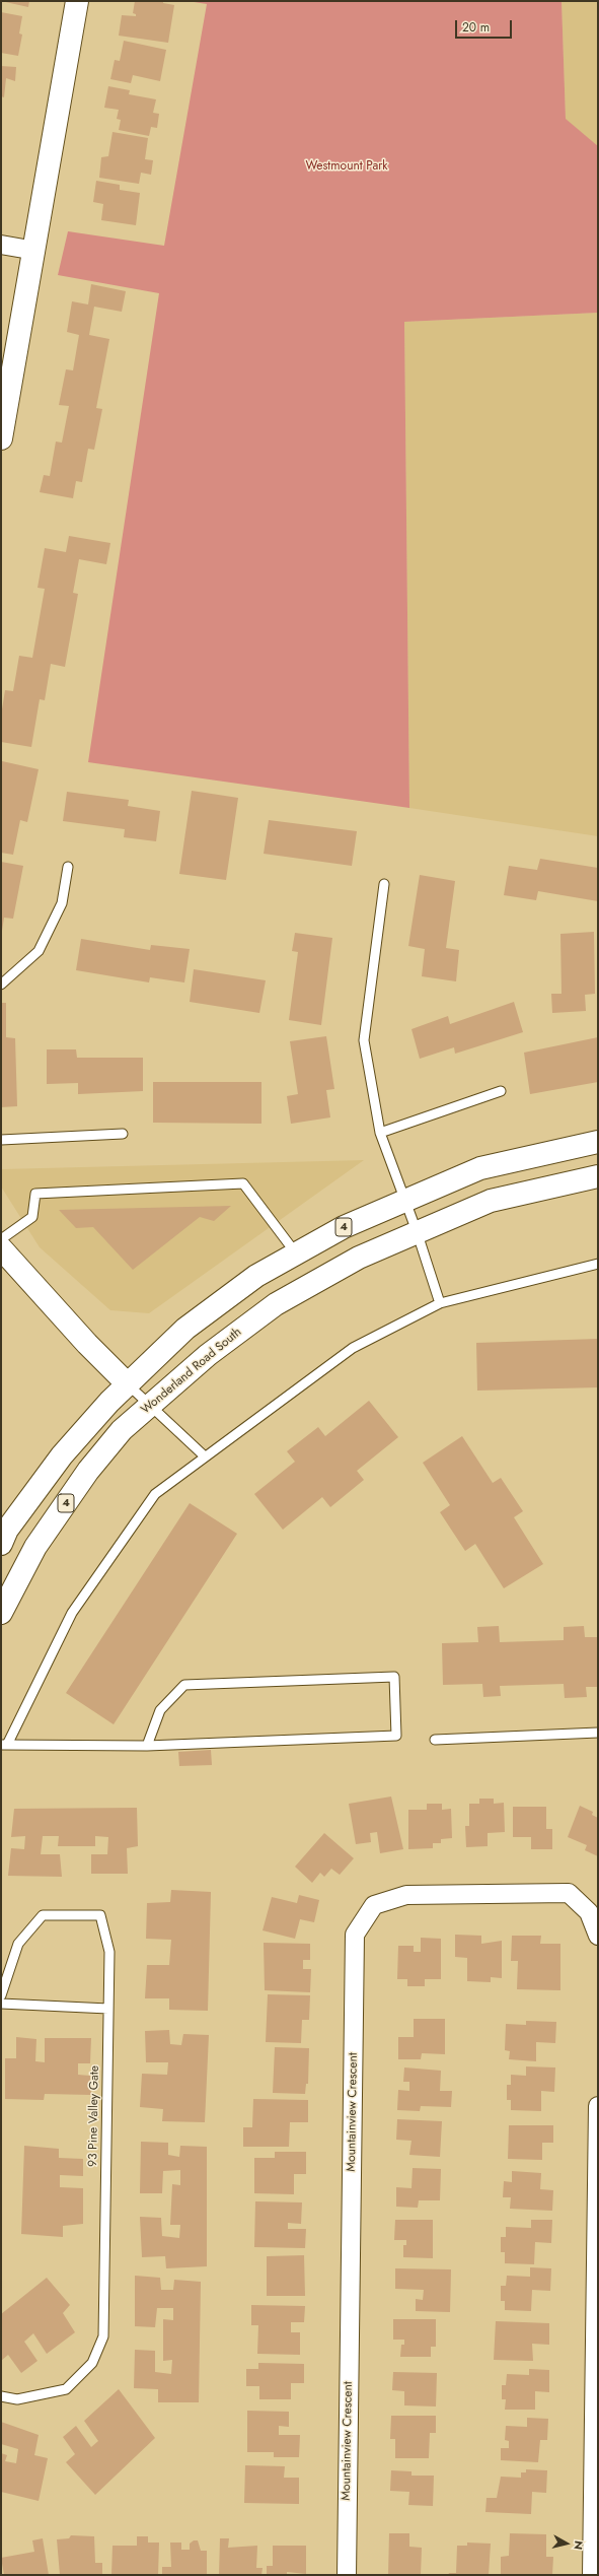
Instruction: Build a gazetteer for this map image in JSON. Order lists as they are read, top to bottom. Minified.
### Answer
{"streets":{"main road":["4","Wonderland Road South"],"street":["Mountainview Crescent"],"lane":["93 Pine Valley Gate"]},"parks":["Westmount Park"],"scale_bar":"20 m","north":"right"}
